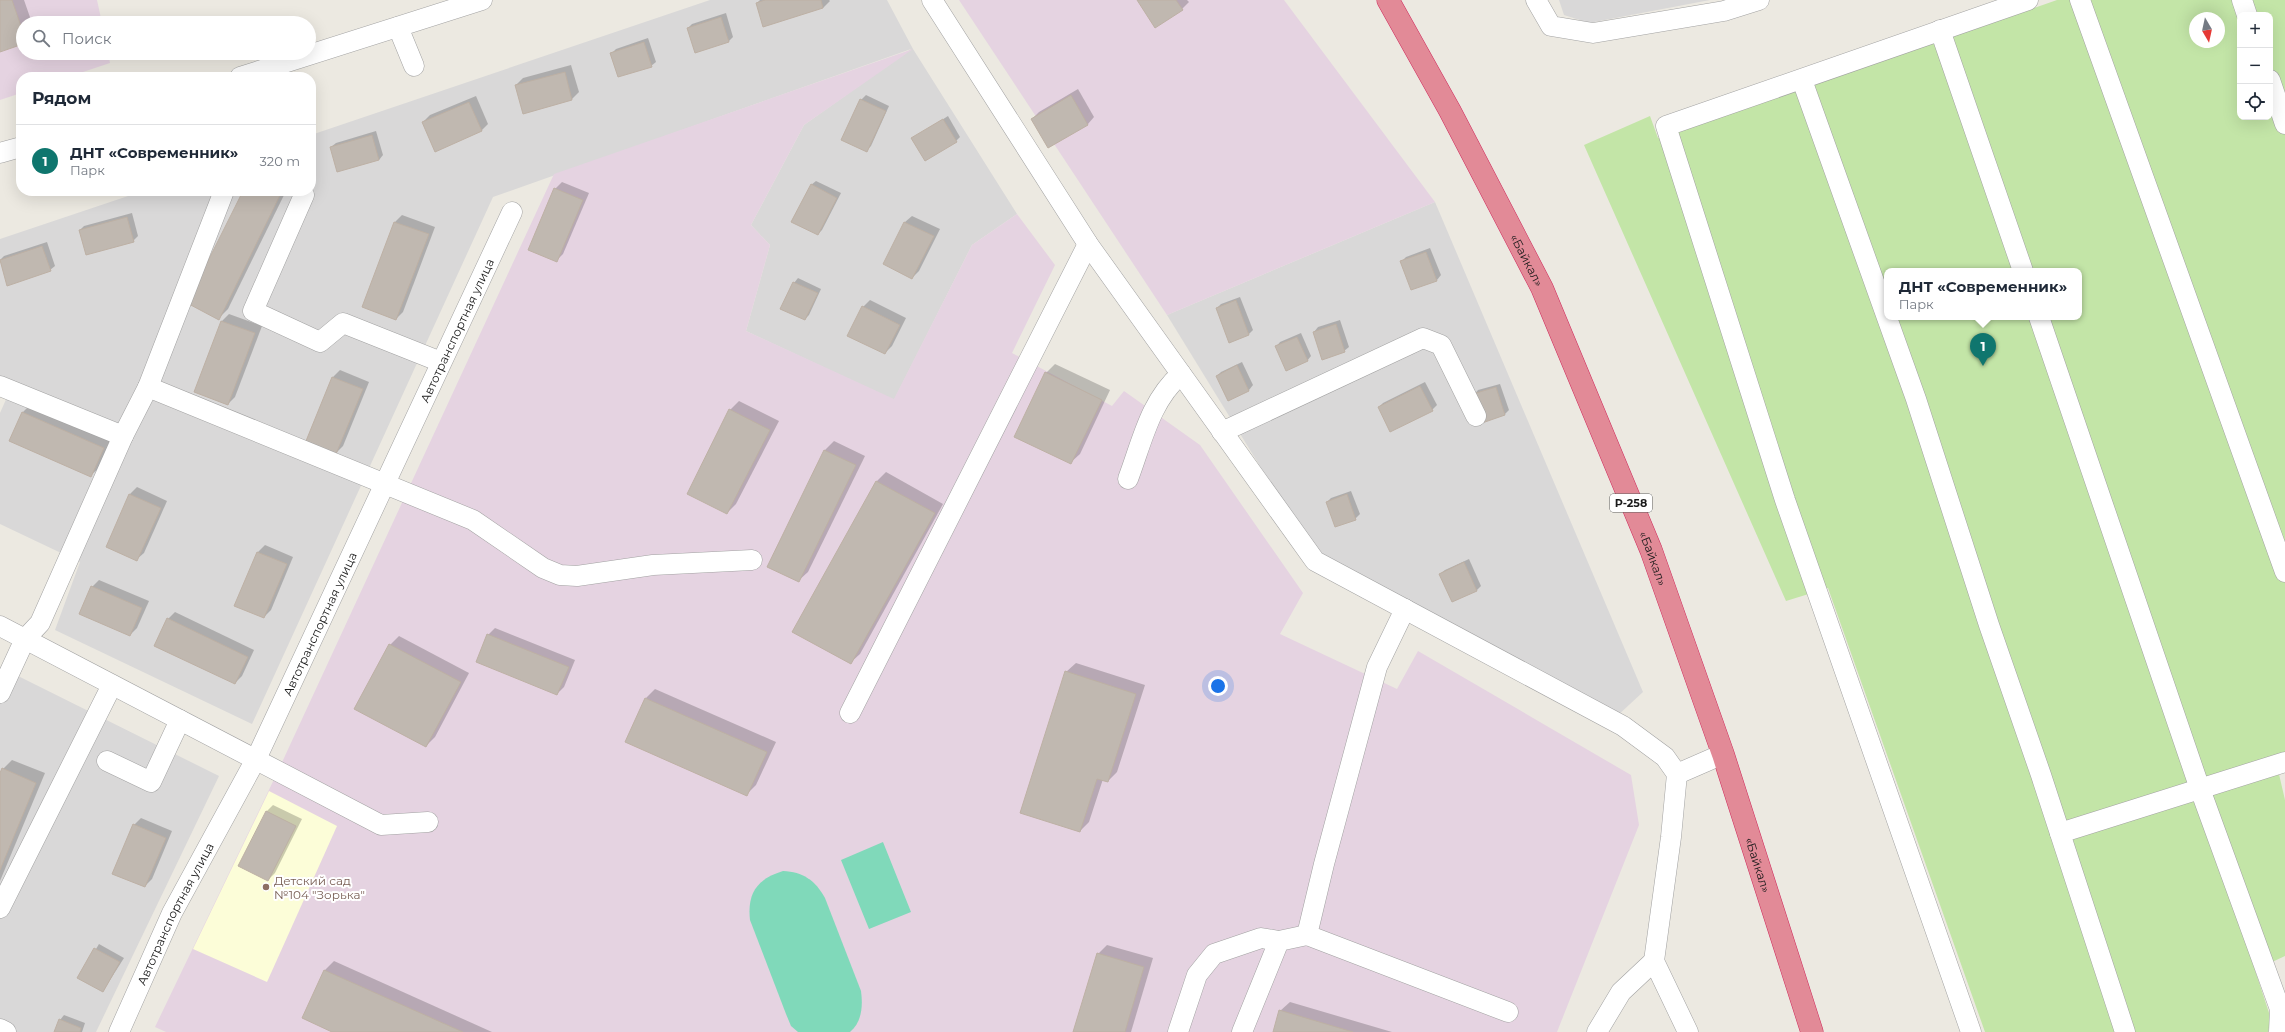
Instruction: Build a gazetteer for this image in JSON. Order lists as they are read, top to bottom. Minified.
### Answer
{"streets":{"highway":["«Байкал»","Р-258"],"street":["Автотранспортная улица"]},"places":["Детский сад №104 \"Зорька\""],"north":"bottom","page":{"map_buttons":["+","−"],"search":"Поиск","heading":"Рядом","list":[{"mark":"1","name":"ДНТ «Современник»","note":"Парк","value":"320 m"}],"popup":["ДНТ «Современник»","Парк"],"pins":"1"}}
